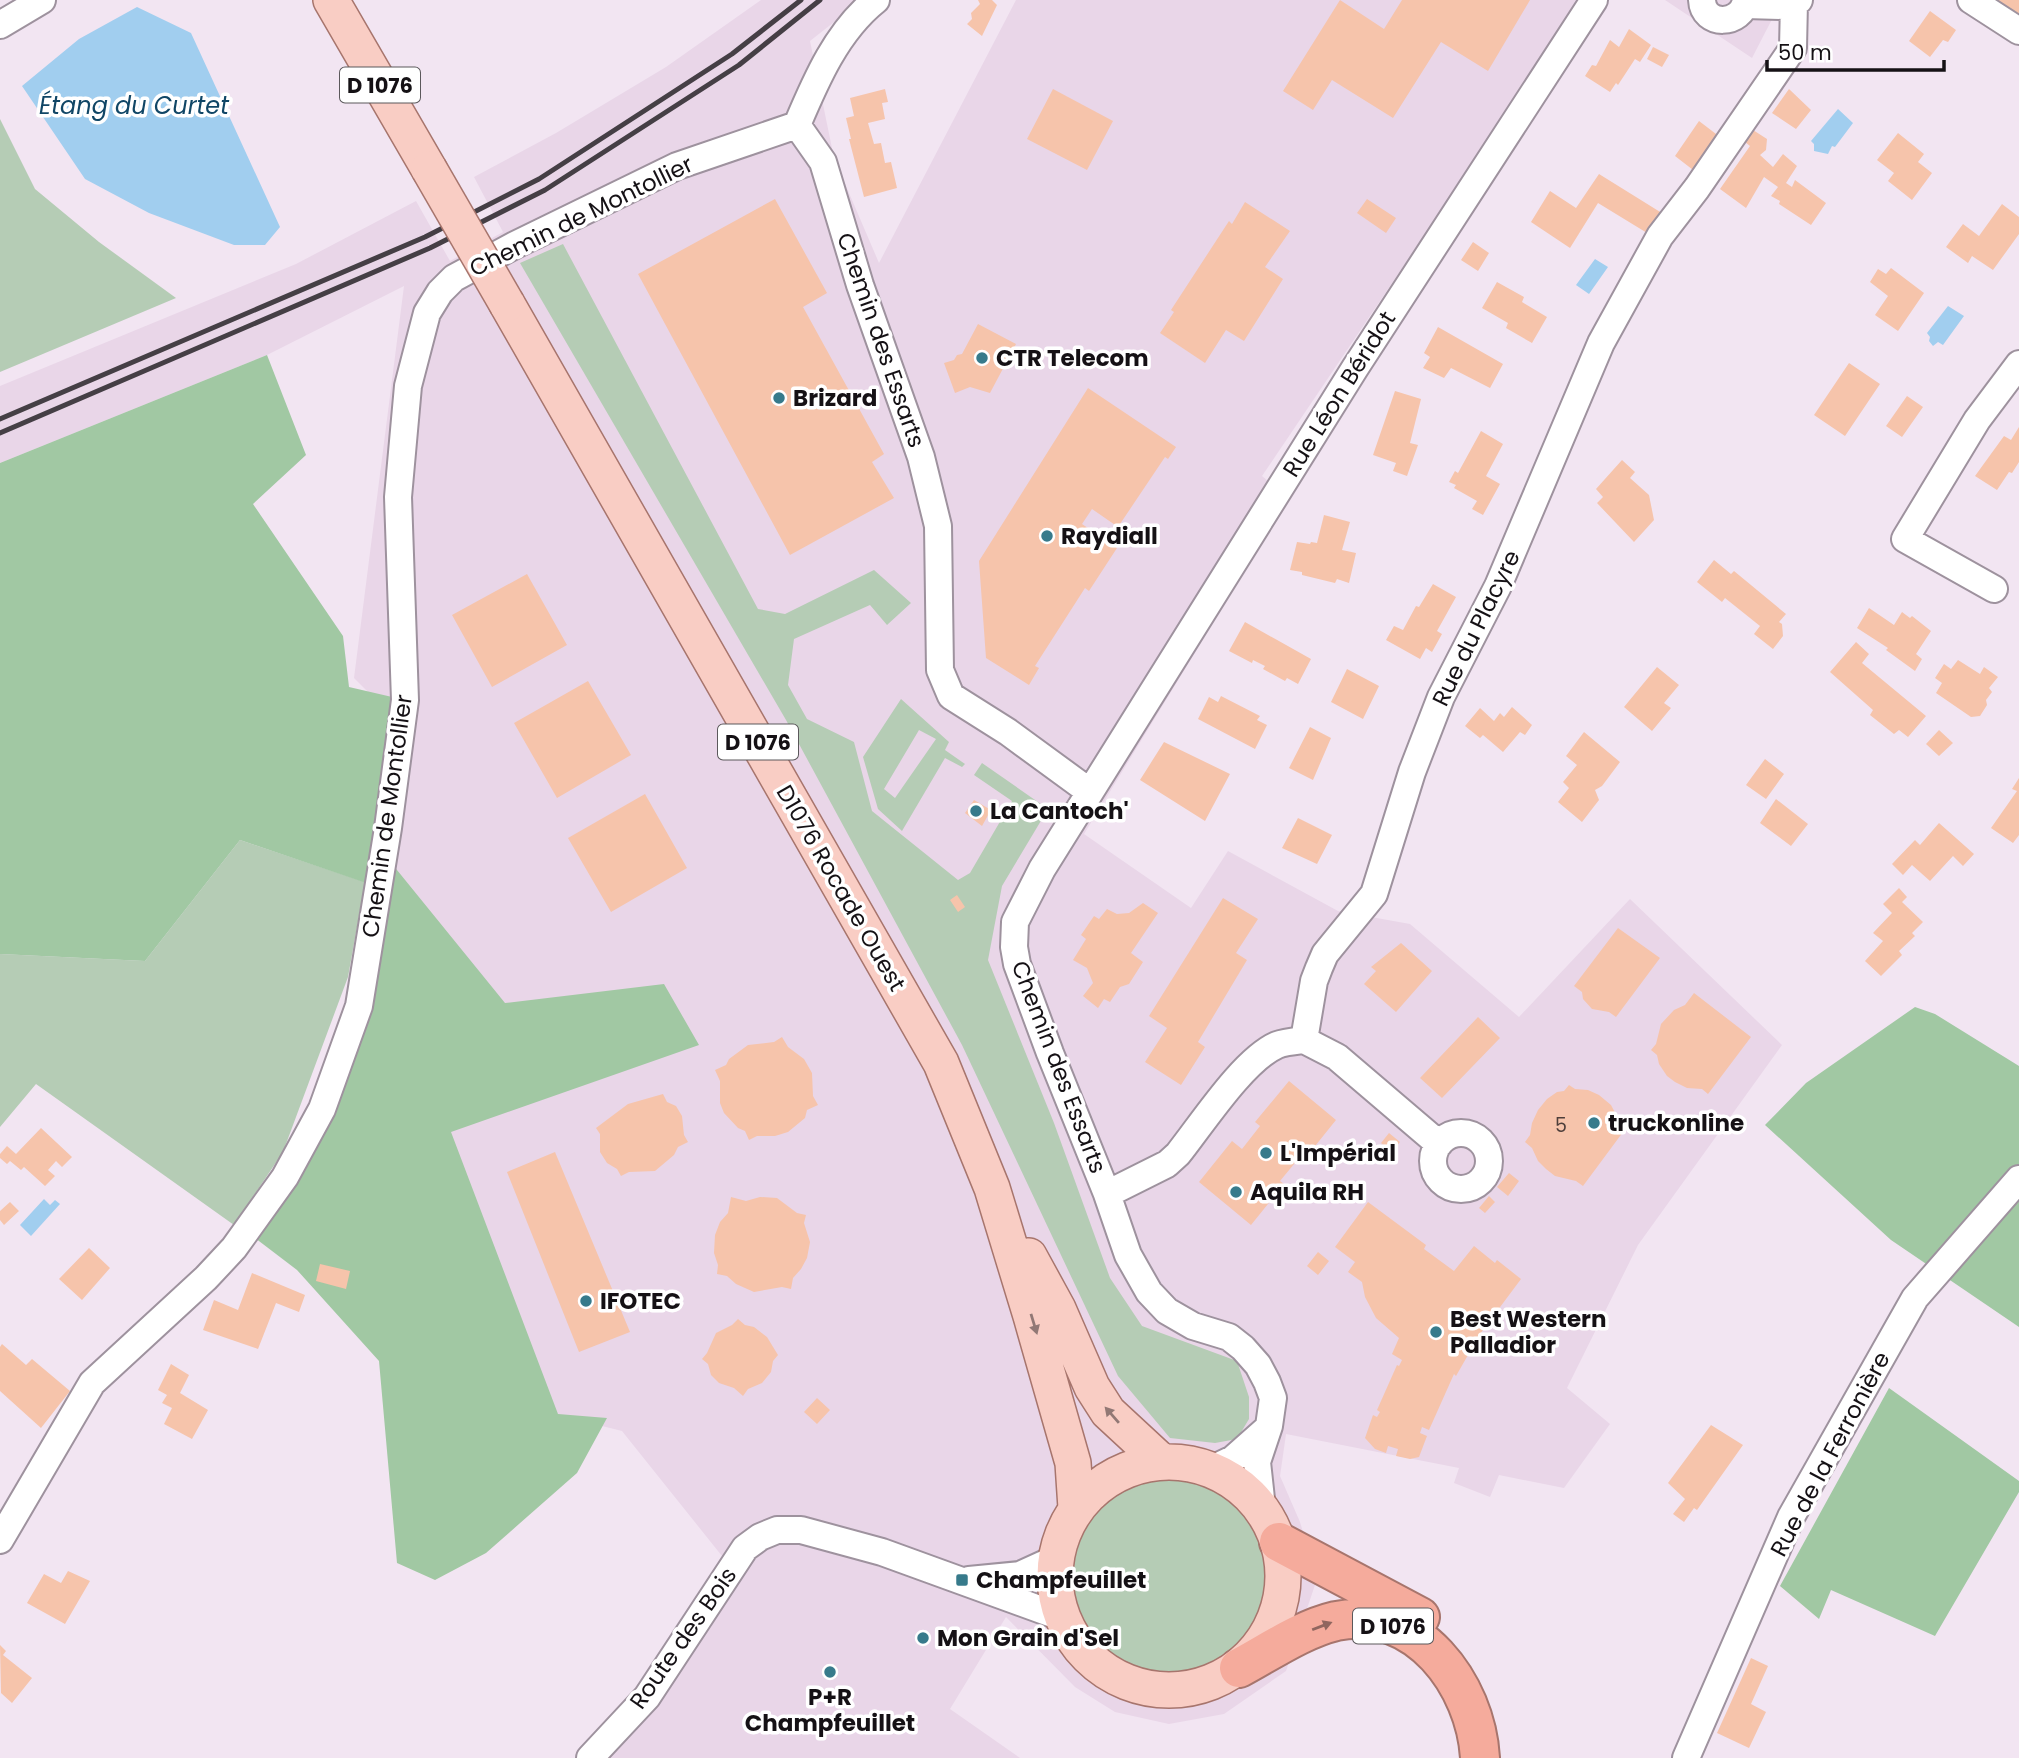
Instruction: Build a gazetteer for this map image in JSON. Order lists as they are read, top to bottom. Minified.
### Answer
{"streets":{"highway":["D 1076"],"main road":["D1076 Rocade Ouest"],"street":["Chemin de Montollier","Chemin des Essarts","Rue Léon Béridot","Rue du Placyre","Rue de la Ferronière","Route des Bois"]},"crossings":[["D 1076","Chemin des Essarts"],["D 1076","D1076 Rocade Ouest"],["Chemin de Montollier","Chemin des Essarts"],["Chemin des Essarts","Rue Léon Béridot"]],"water":["Étang du Curtet"],"places":{"other":["CTR Telecom","Brizard","Raydiall","La Cantoch'","truckonline","L'Impérial","Aquila RH","IFOTEC","Best Western Palladior","Mon Grain d'Sel","P+R Champfeuillet"],"transit":["Champfeuillet"]},"house_numbers":["5"],"scale_bar":"50 m"}
